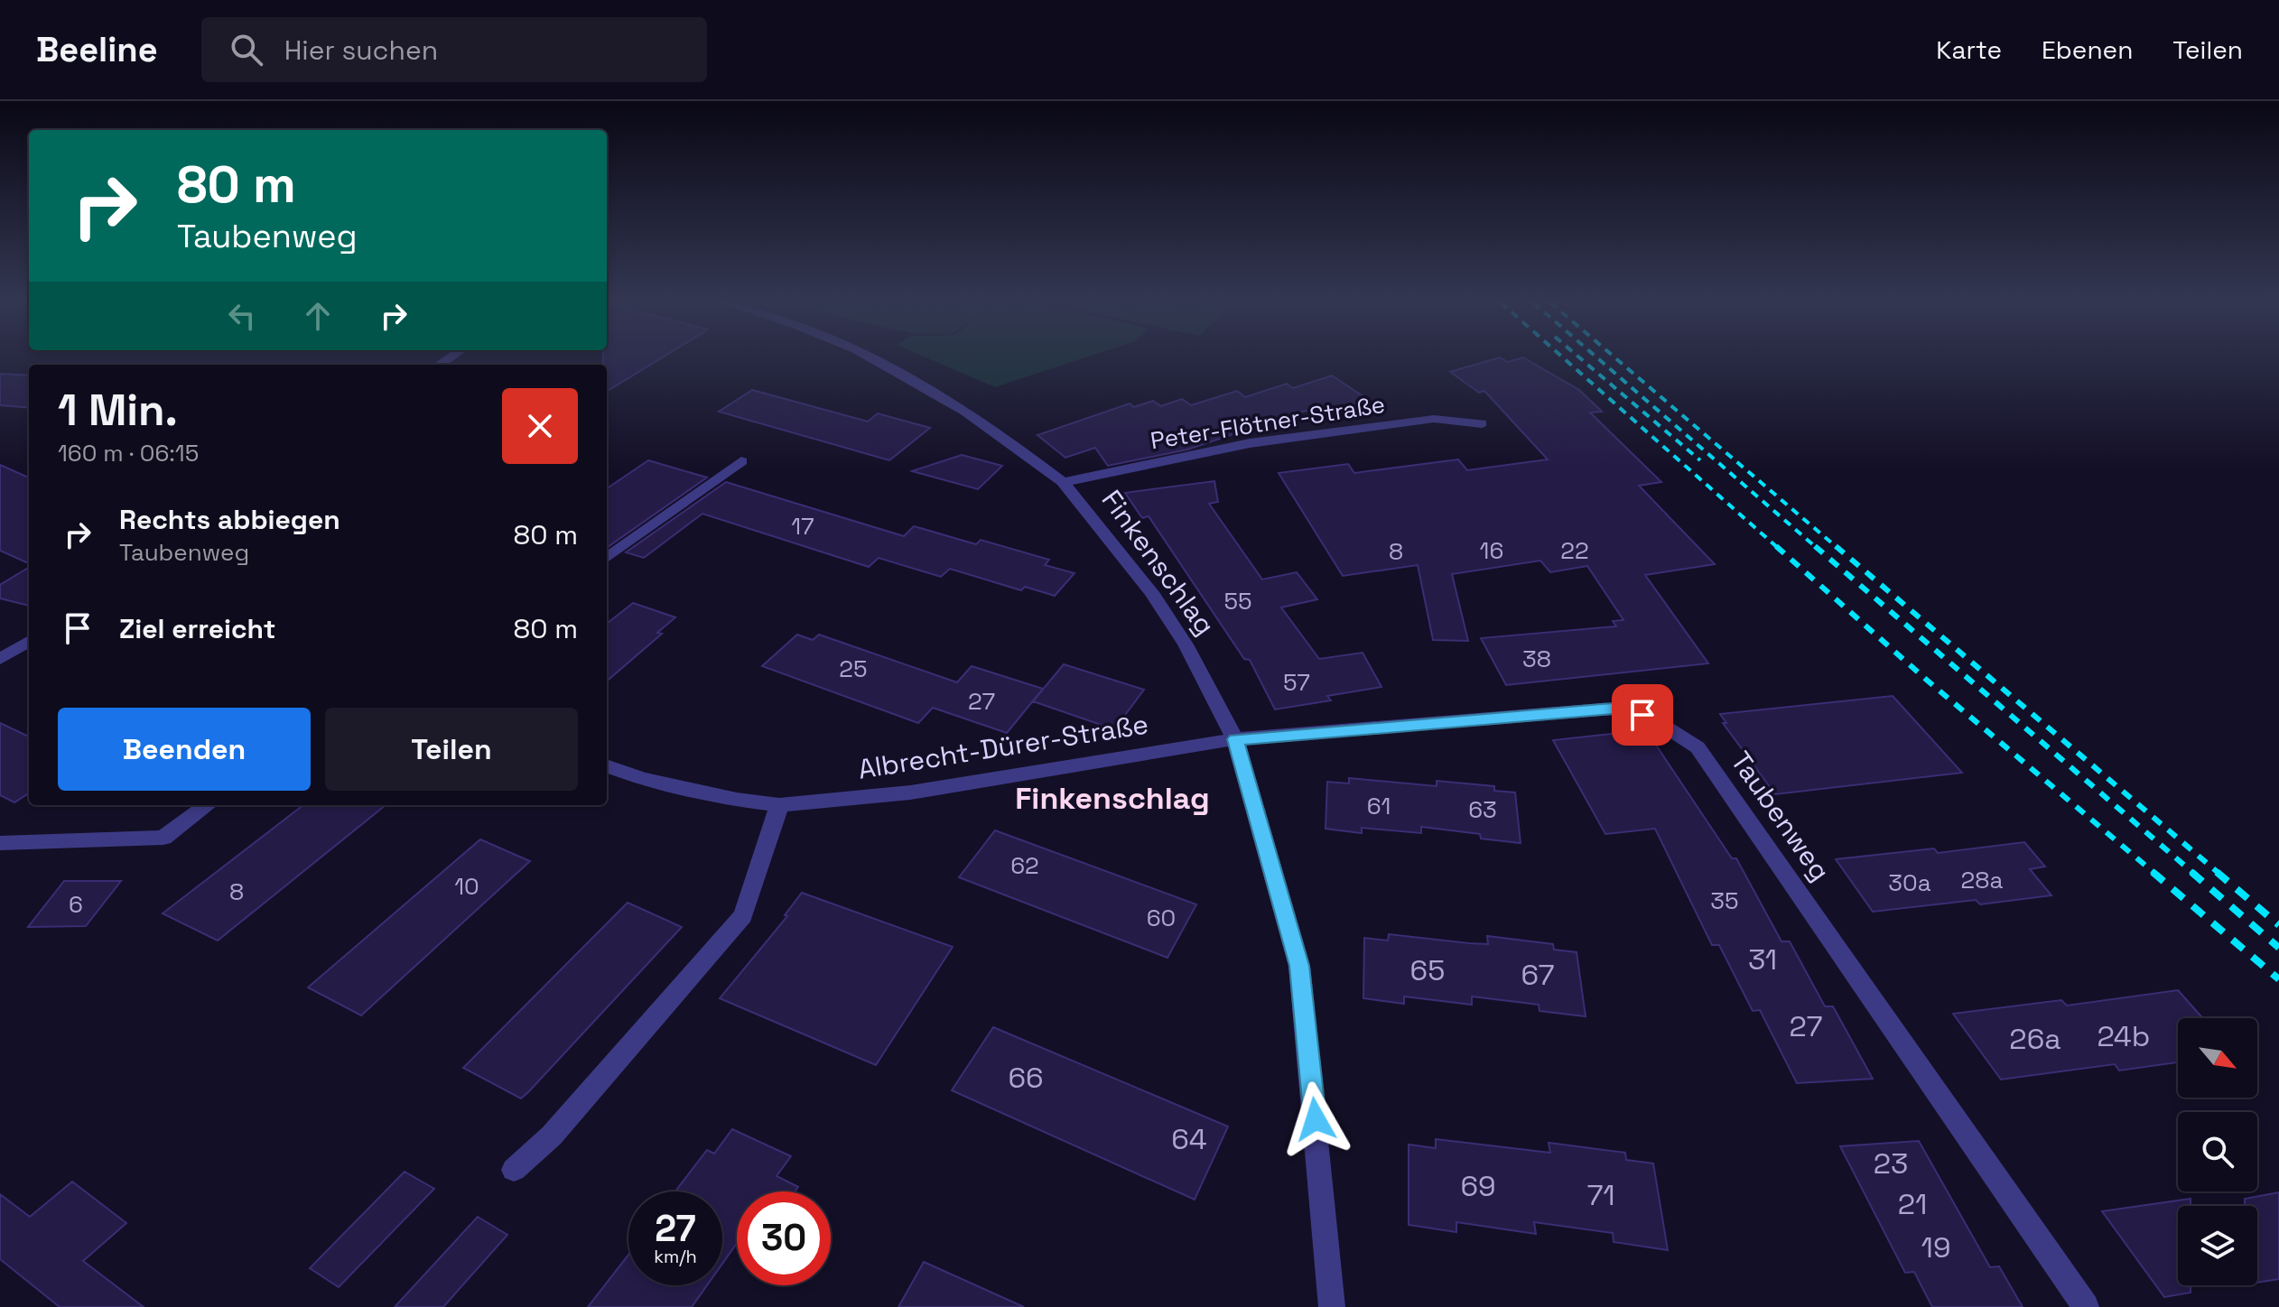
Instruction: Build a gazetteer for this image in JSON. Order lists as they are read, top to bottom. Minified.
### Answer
{"streets":{"street":["Peter-Flötner-Straße","Finkenschlag","Albrecht-Dürer-Straße","Taubenweg"]},"crossings":[["Peter-Flötner-Straße","Finkenschlag"],["Finkenschlag","Albrecht-Dürer-Straße"],["Finkenschlag","Taubenweg"],["Albrecht-Dürer-Straße","Taubenweg"]],"districts":["Finkenschlag"],"house_numbers":["17","16","22","8","55","38","25","57","27","61","63","62","28a","30a","10","8","35","6","60","31","65","67","27","24b","26a","66","64","23","69","71","21","19"],"north":"bottom right","page":{"header":"Beeline","search":"Hier suchen","nav":["Karte","Ebenen","Teilen"],"turn":["80 m","Taubenweg"],"heading":["1 Min.","160 m · 06:15"],"list":[{"name":"Rechts abbiegen","note":"Taubenweg","value":"80 m"},{"name":"Ziel erreicht","value":"80 m"}],"buttons":["Beenden","Teilen"],"speed":"27 km/h","limit":"30"}}
